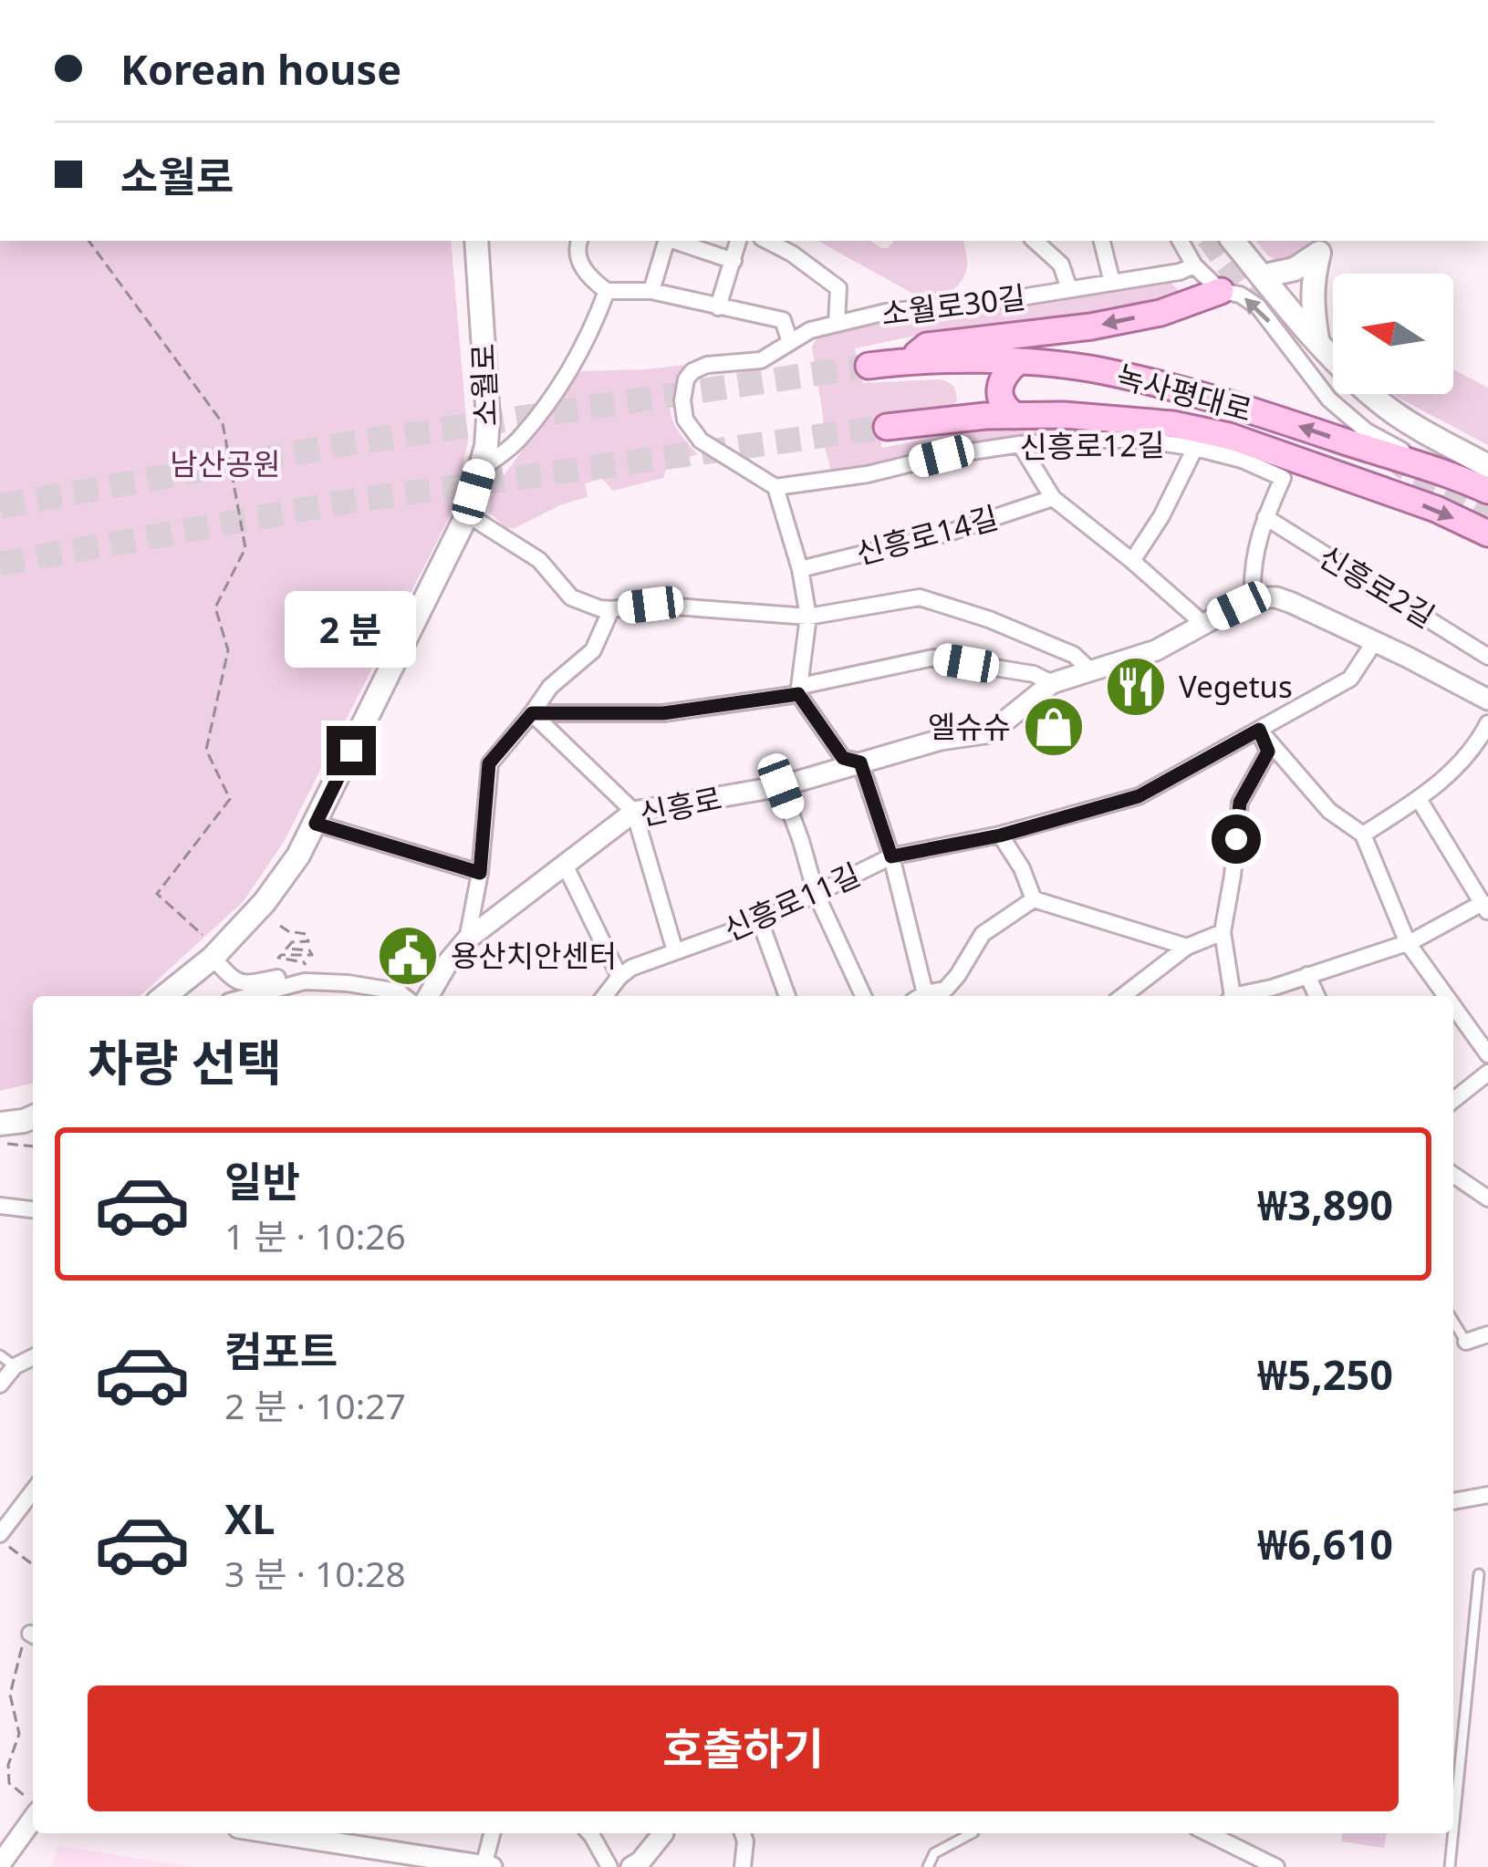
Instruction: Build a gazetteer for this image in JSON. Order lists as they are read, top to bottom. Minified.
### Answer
{"streets":{"main road":["소월로","녹사평대로"],"street":["소월로30길","신흥로12길","신흥로14길","신흥로2길","신흥로","신흥로11길"]},"crossings":[["소월로30길","신흥로12길"],["신흥로12길","신흥로2길"],["신흥로12길","신흥로"]],"parks":["남산공원"],"places":{"restaurant":["Vegetus"],"shop":["엘슈슈"],"public building":["용산치안센터"]},"north":"left","page":{"banner":["Korean house","소월로"],"bubble":"2 분","heading":"차량 선택","list":[{"name":"일반","note":"1 분 · 10:26","value":"₩3,890"},{"name":"컴포트","note":"2 분 · 10:27","value":"₩5,250"},{"name":"XL","note":"3 분 · 10:28","value":"₩6,610"}],"buttons":"호출하기"}}
